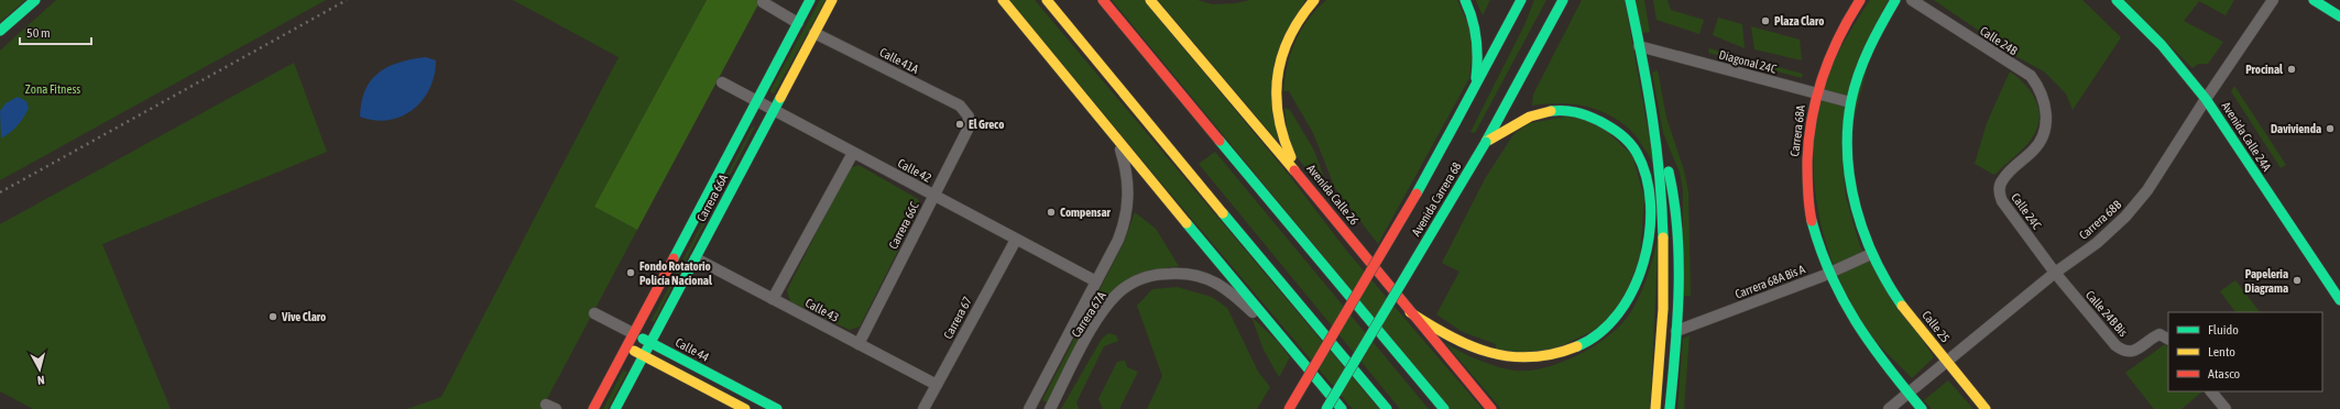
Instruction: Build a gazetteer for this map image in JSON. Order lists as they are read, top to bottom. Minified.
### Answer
{"streets":{"main road":["Carrera 68A","Avenida Calle 24A","Avenida Calle 26","Carrera 66A","Avenida Carrera 68","Calle 25","Calle 44"],"street":["Calle 24B","Calle 41A","Diagonal 24C","Calle 42","Calle 24C","Carrera 68B","Carrera 66C","Carrera 68A Bis A","Calle 43","Calle 24B Bis","Carrera 67A","Carrera 67"]},"crossings":[["Calle 24B","Calle 24C"],["Calle 41A","Carrera 66A"],["Calle 41A","Carrera 66C"],["Diagonal 24C","Carrera 68A"],["Carrera 68A","Carrera 68A Bis A"],["Avenida Calle 24A","Carrera 68B"],["Calle 42","Carrera 66A"],["Calle 42","Carrera 66C"],["Calle 42","Carrera 67A"],["Calle 42","Carrera 67"],["Carrera 66A","Calle 43"],["Carrera 66A","Calle 44"],["Calle 24C","Carrera 68B"],["Calle 24C","Calle 24B Bis"],["Carrera 68B","Calle 24B Bis"],["Carrera 68B","Calle 25"],["Carrera 66C","Calle 43"],["Carrera 68A Bis A","Calle 25"],["Calle 43","Carrera 67"]],"parks":["Zona Fitness"],"places":["Plaza Claro","Procinal","El Greco","Davivienda","Compensar","Fondo Rotatorio Policía Nacional","Papeleria Diagrama","Vive Claro"],"legend":["Fluido","Lento","Atasco"],"scale_bar":"50 m","north":"bottom"}
